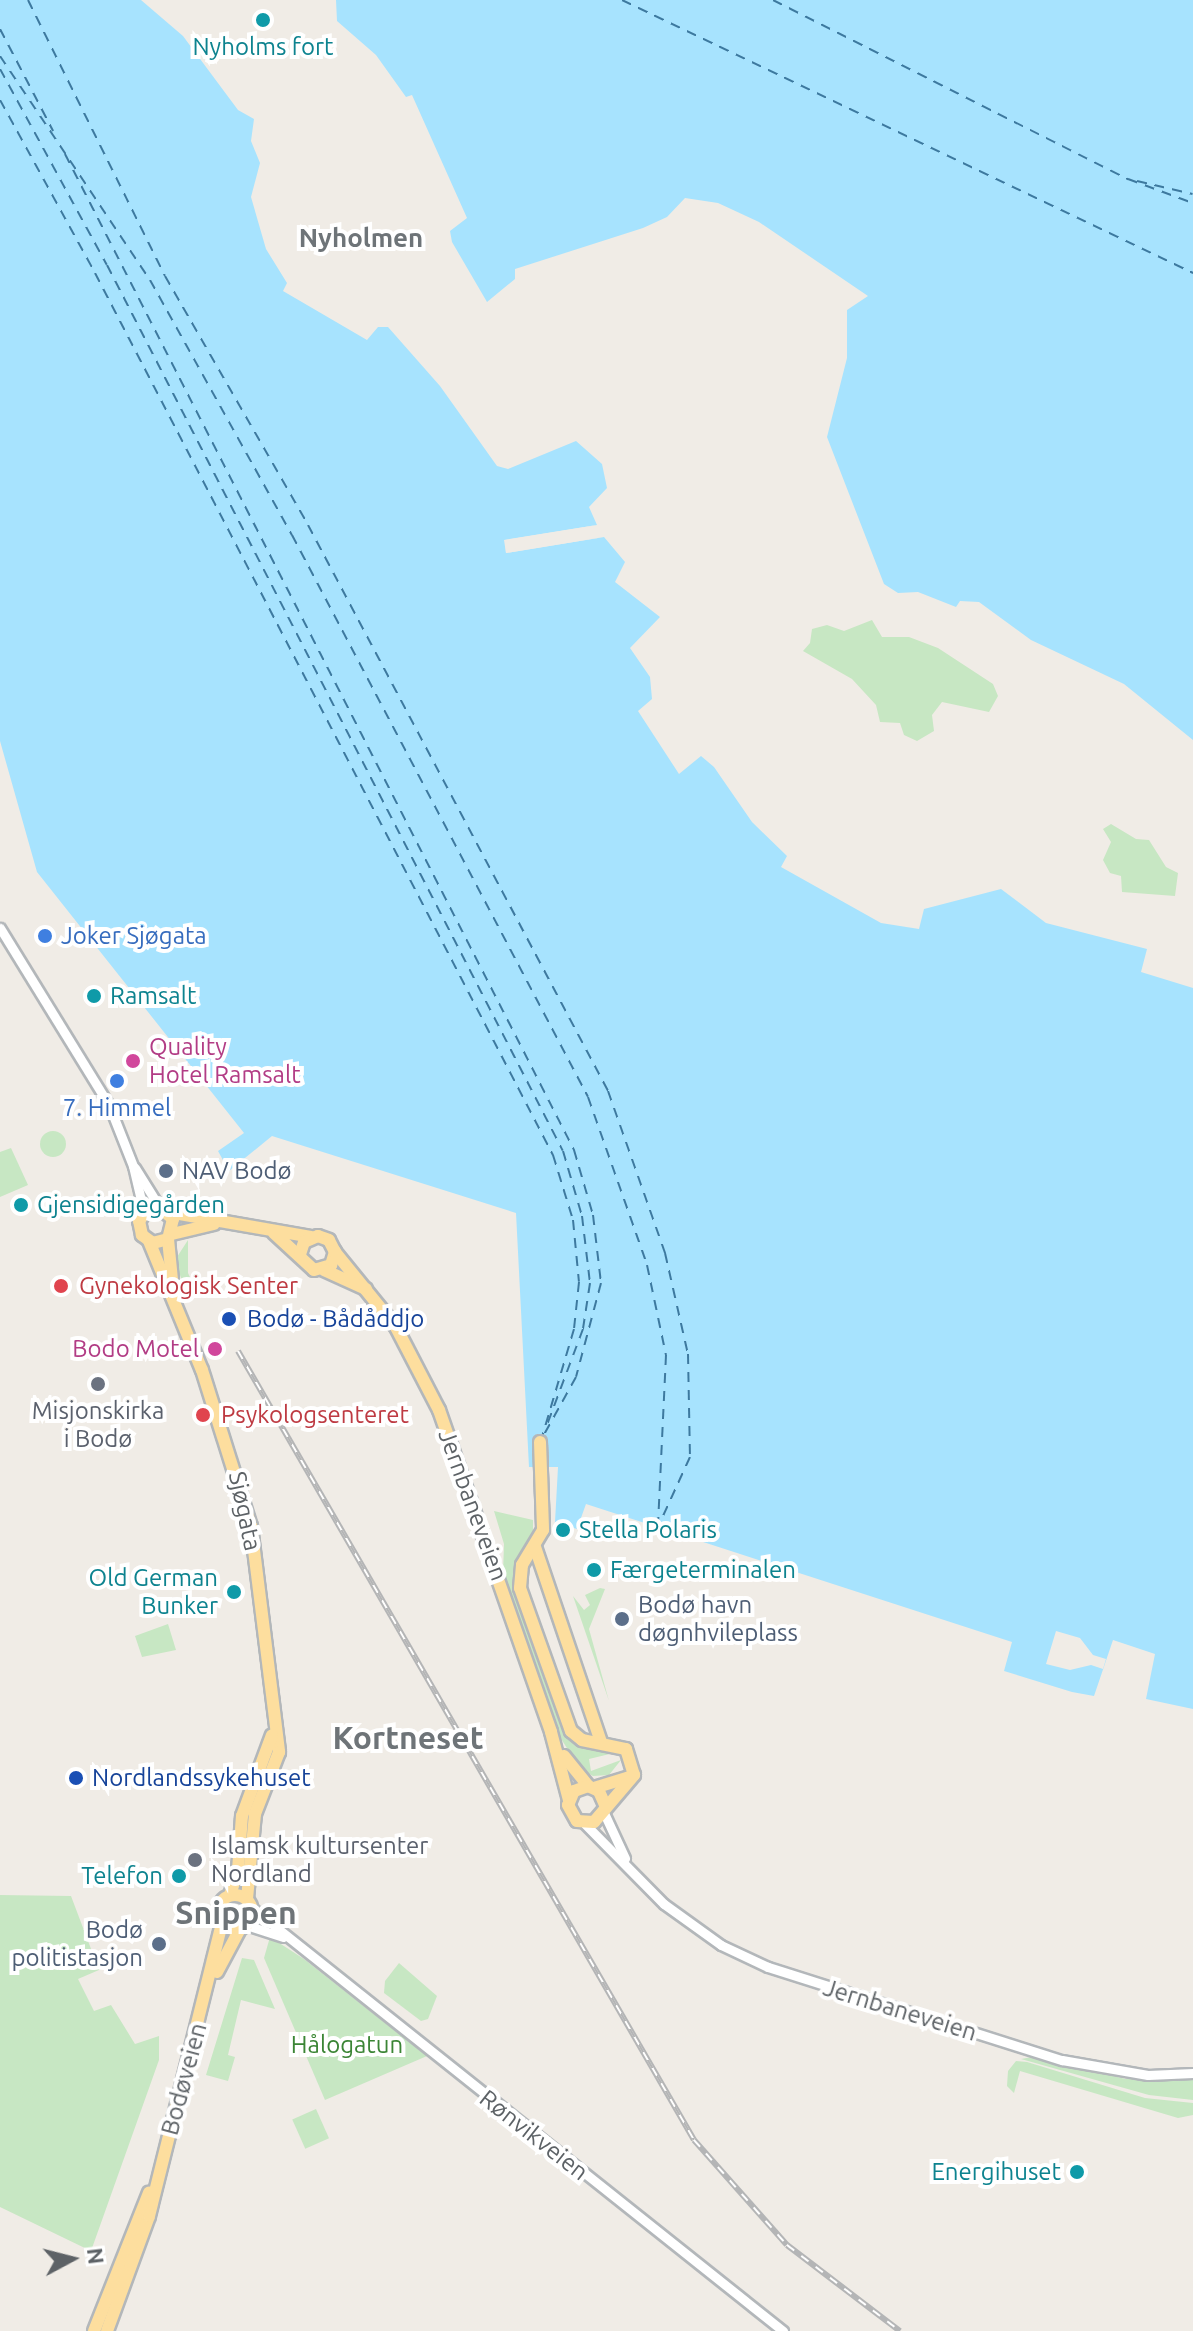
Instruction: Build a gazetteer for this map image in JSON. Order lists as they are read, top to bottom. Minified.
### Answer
{"streets":{"highway":["Jernbaneveien","Sjøgata","Bodøveien"],"street":["Rønvikveien"]},"crossings":[["Jernbaneveien","Sjøgata"],["Sjøgata","Bodøveien"],["Sjøgata","Rønvikveien"],["Bodøveien","Rønvikveien"]],"districts":["Nyholmen","Kortneset","Snippen"],"parks":["Hålogatun"],"places":["Nyholms fort","Joker Sjøgata","Ramsalt","Quality Hotel Ramsalt","7. Himmel","NAV Bodø","Gjensidigegården","Gynekologisk Senter","Bodø - Bådåddjo","Bodo Motel","Misjonskirka i Bodø","Psykologsenteret","Stella Polaris","Færgeterminalen","Old German Bunker","Bodø havn døgnhvileplass","Nordlandssykehuset","Islamsk kultursenter Nordland","Telefon","Bodø politistasjon","Energihuset"],"north":"right"}
